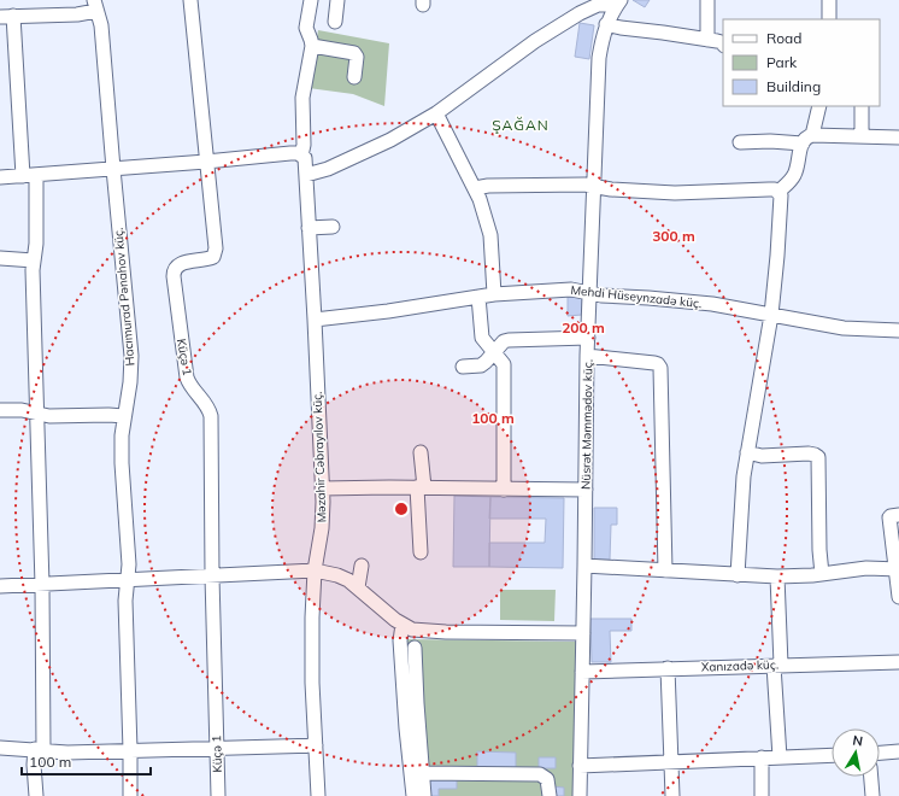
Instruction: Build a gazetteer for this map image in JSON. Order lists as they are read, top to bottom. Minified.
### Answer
{"streets":{"street":["Hacımurad Pənahov küç.","Mehdi Hüseynzadə küç.","Küçə 1","Nüsrət Məmmədov küç.","Məzahir Cəbrayılov küç.","Xanızadə küç."]},"crossings":[["Mehdi Hüseynzadə küç.","Nüsrət Məmmədov küç."],["Mehdi Hüseynzadə küç.","Məzahir Cəbrayılov küç."],["Nüsrət Məmmədov küç.","Xanızadə küç."]],"districts":["ŞAĞAN"],"legend":["Road","Park","Building"],"scale_bar":"100 m","north":"top","rings":["300 m","200 m","100 m"]}
